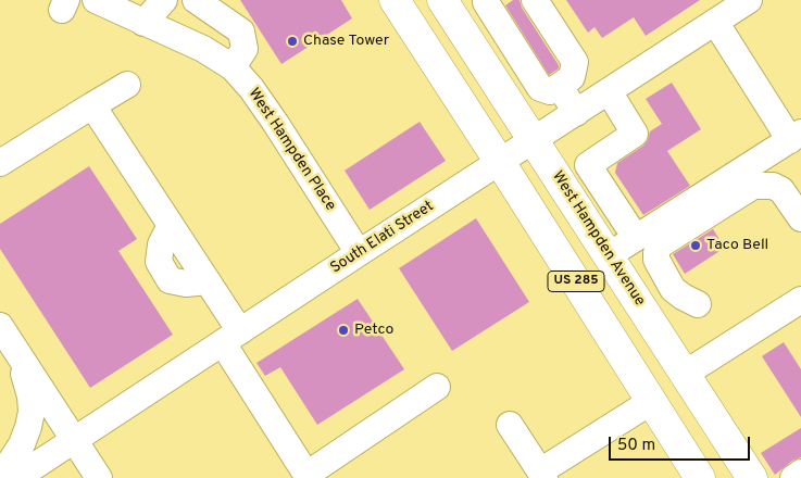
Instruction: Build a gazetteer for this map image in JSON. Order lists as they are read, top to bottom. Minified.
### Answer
{"streets":{"highway":["West Hampden Avenue","US 285"],"street":["West Hampden Place","South Elati Street"]},"crossings":[["West Hampden Place","South Elati Street"],["South Elati Street","West Hampden Avenue"],["South Elati Street","US 285"]],"places":["Chase Tower","Taco Bell","Petco"],"scale_bar":"50 m"}
